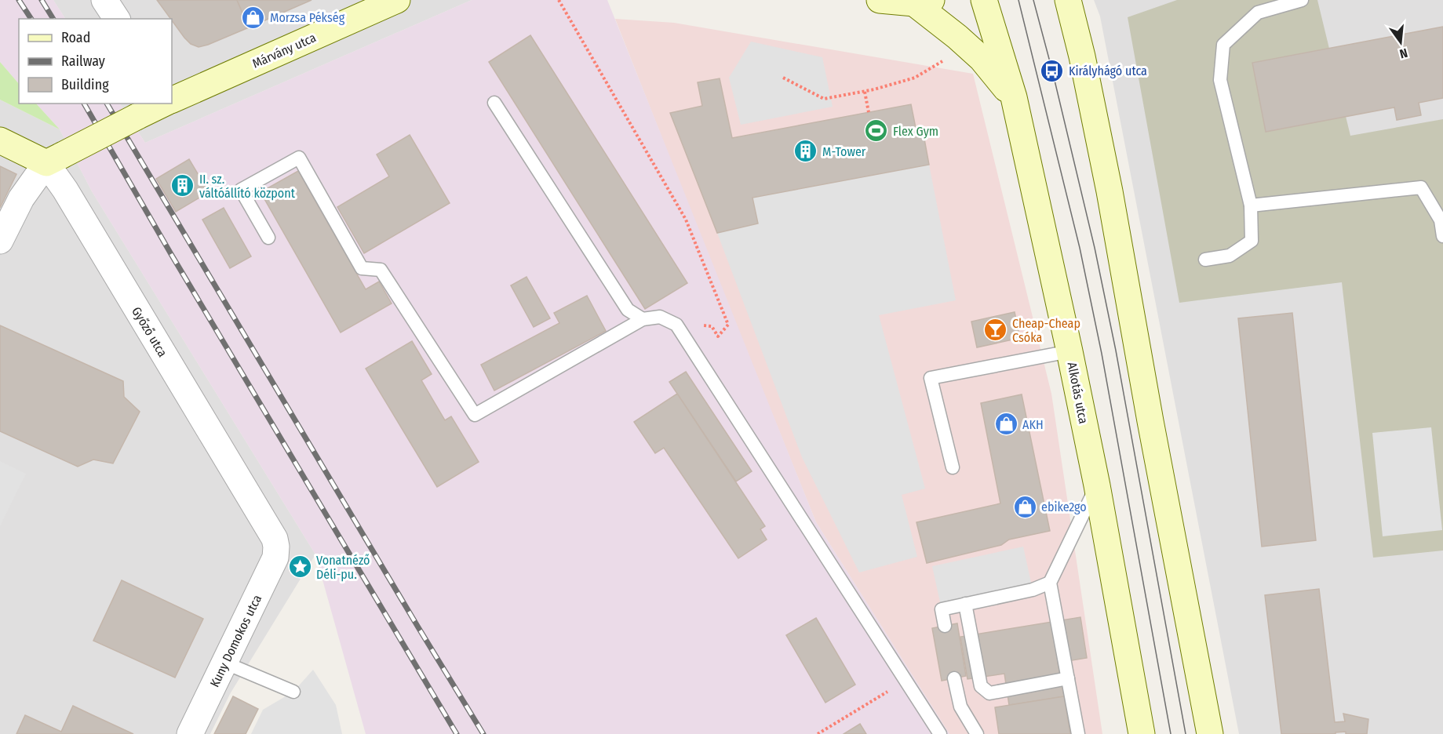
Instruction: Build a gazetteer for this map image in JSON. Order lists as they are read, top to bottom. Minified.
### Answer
{"streets":{"main road":["Márvány utca","Győző utca","Alkotás utca"],"street":["Kuny Domokos utca"]},"crossings":[["Márvány utca","Győző utca"],["Győző utca","Kuny Domokos utca"]],"places":{"shop":["Morzsa Pékség","AKH","ebike2go"],"bus stop":["Királyhágó utca"],"sports":["Flex Gym"],"building":["M-Tower","II. sz. váltóállító központ"],"bar":["Cheap-Cheap Csóka"],"place":["Vonatnéző Déli-pu."]},"legend":["Road","Railway","Building"],"north":"bottom"}
